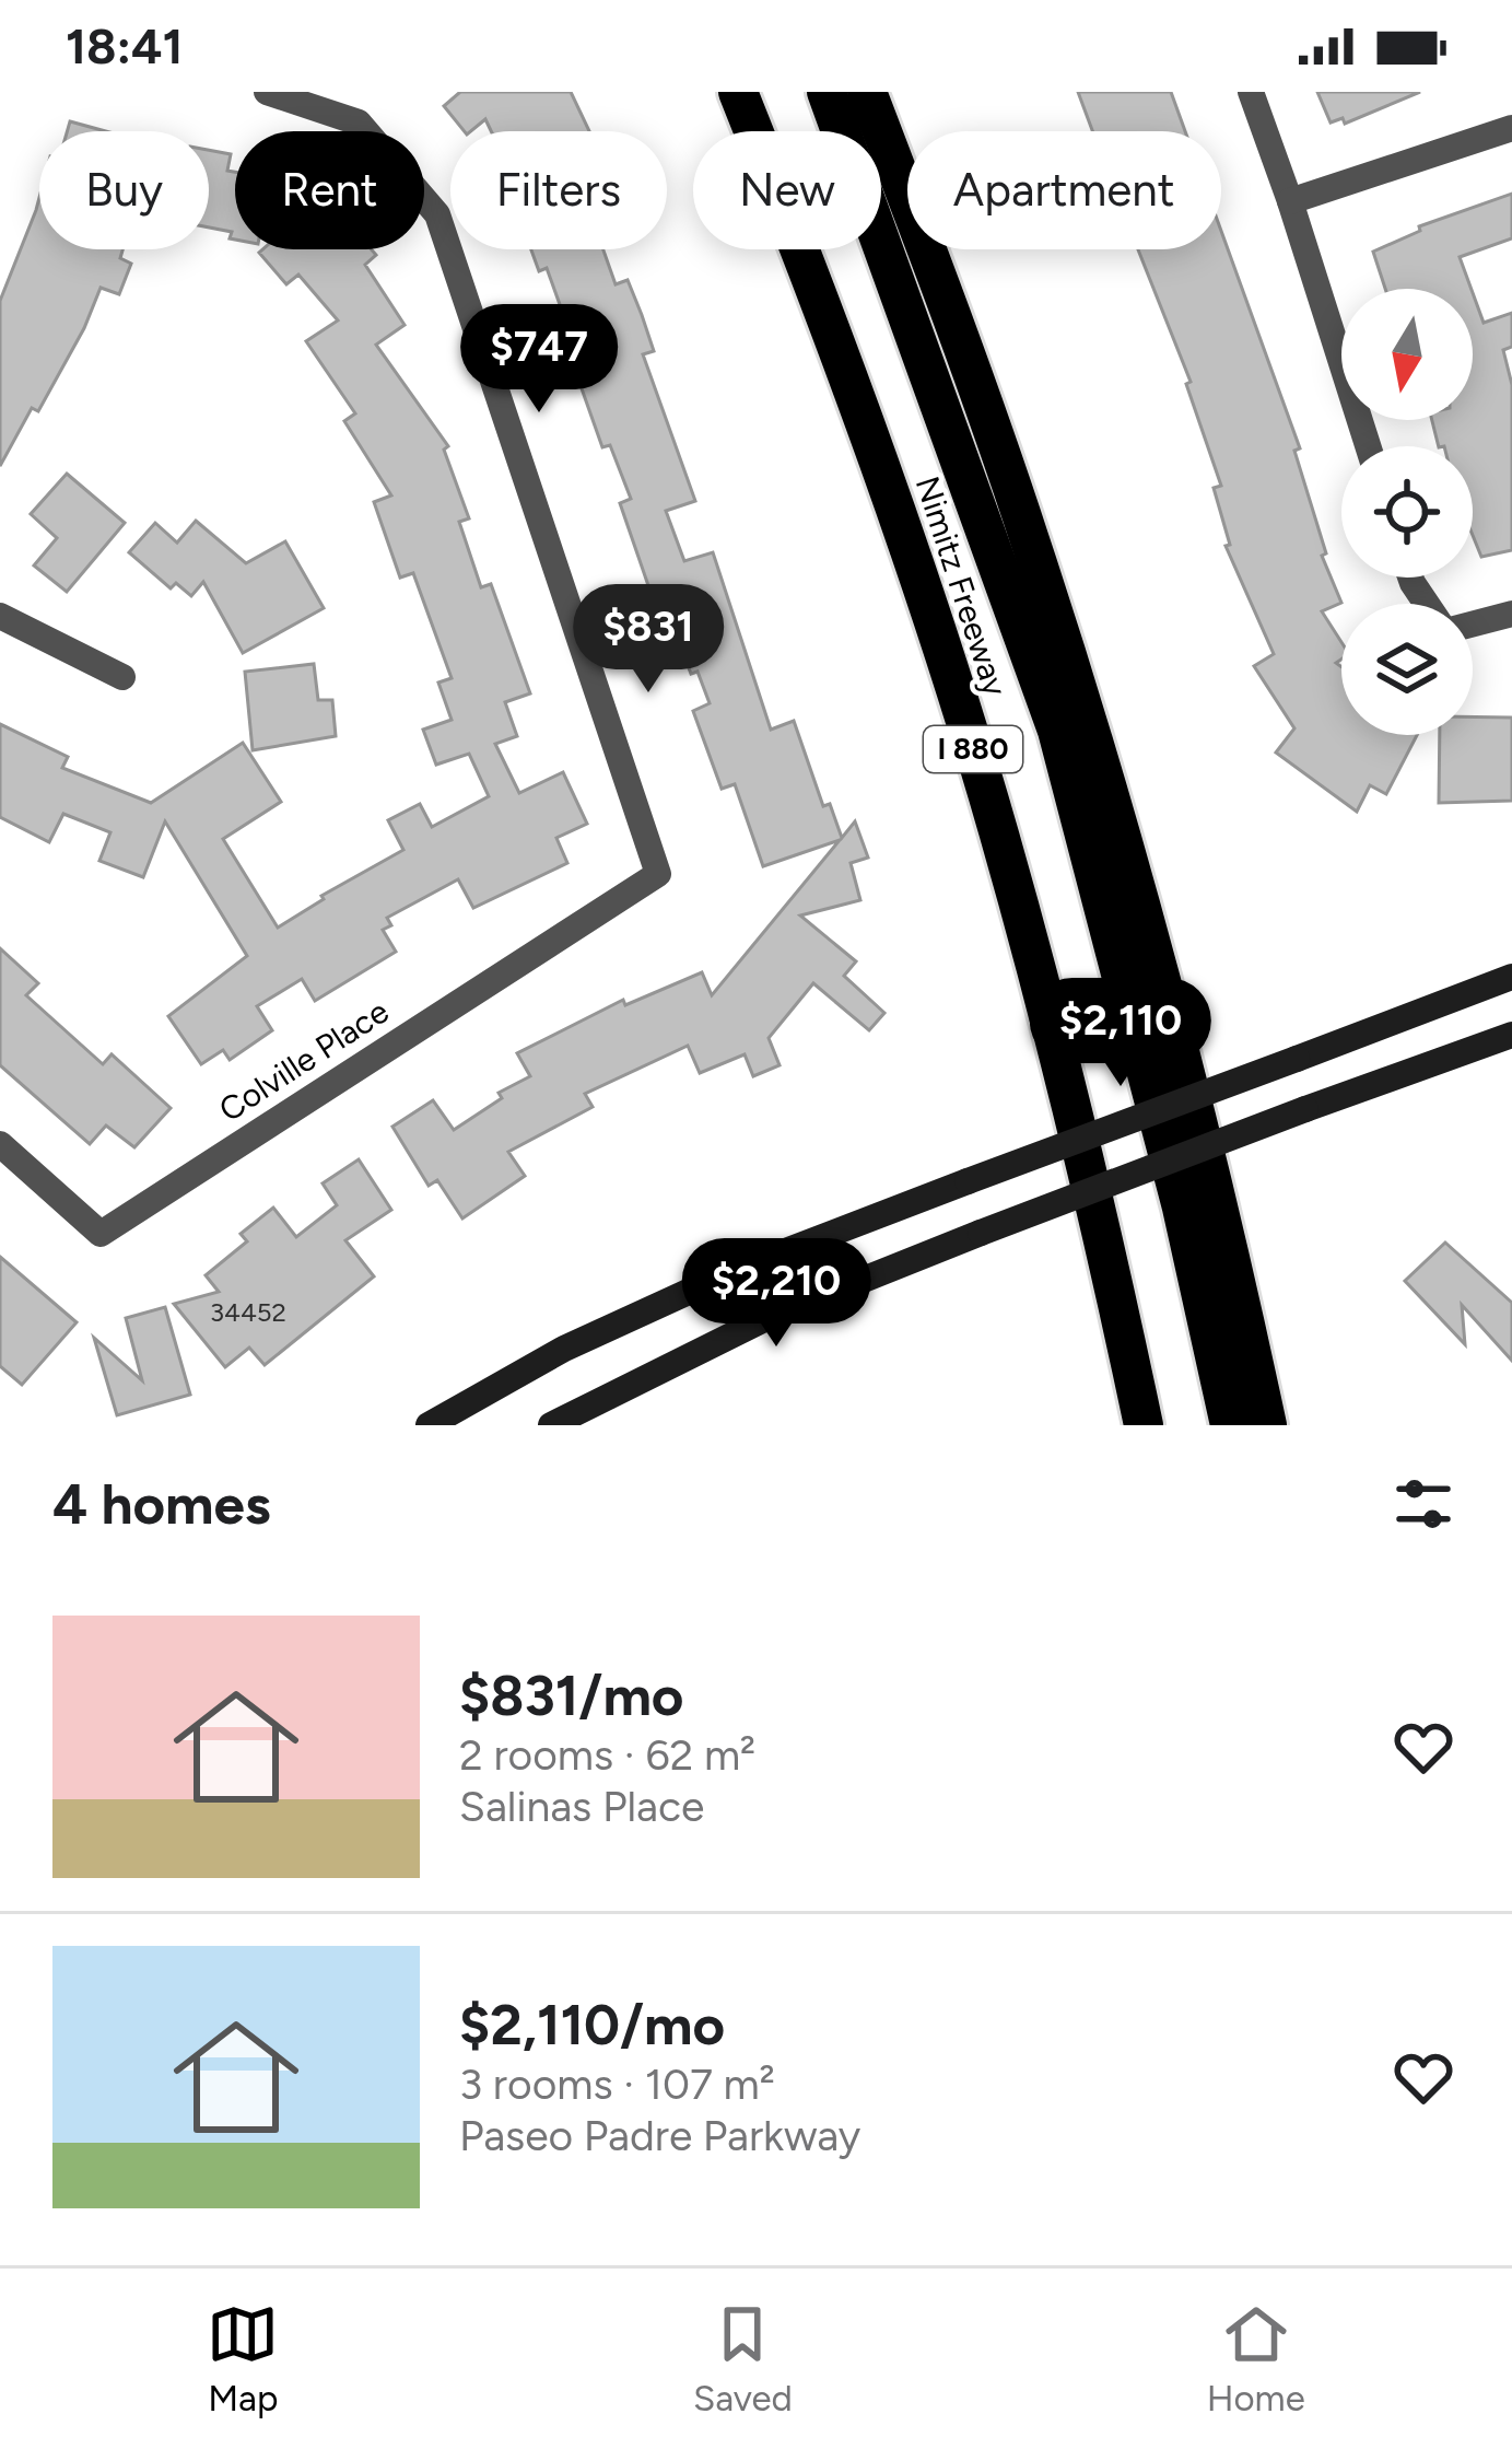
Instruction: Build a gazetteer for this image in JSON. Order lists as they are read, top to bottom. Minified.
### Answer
{"streets":{"highway":["Nimitz Freeway","I 880"],"street":["Colville Place"]},"house_numbers":["34452"],"north":"bottom","page":{"status":"18:41","chip":["Buy","Rent","Filters","New","Apartment"],"price":["$747","$831","$2,110","$2,210"],"heading":"4 homes","list":[{"name":"$831/mo","note":"2 rooms · 62 m² · Salinas Place"},{"name":"$2,110/mo","note":"3 rooms · 107 m² · Paseo Padre Parkway"}],"tabs":["Map","Saved","Home"]}}
